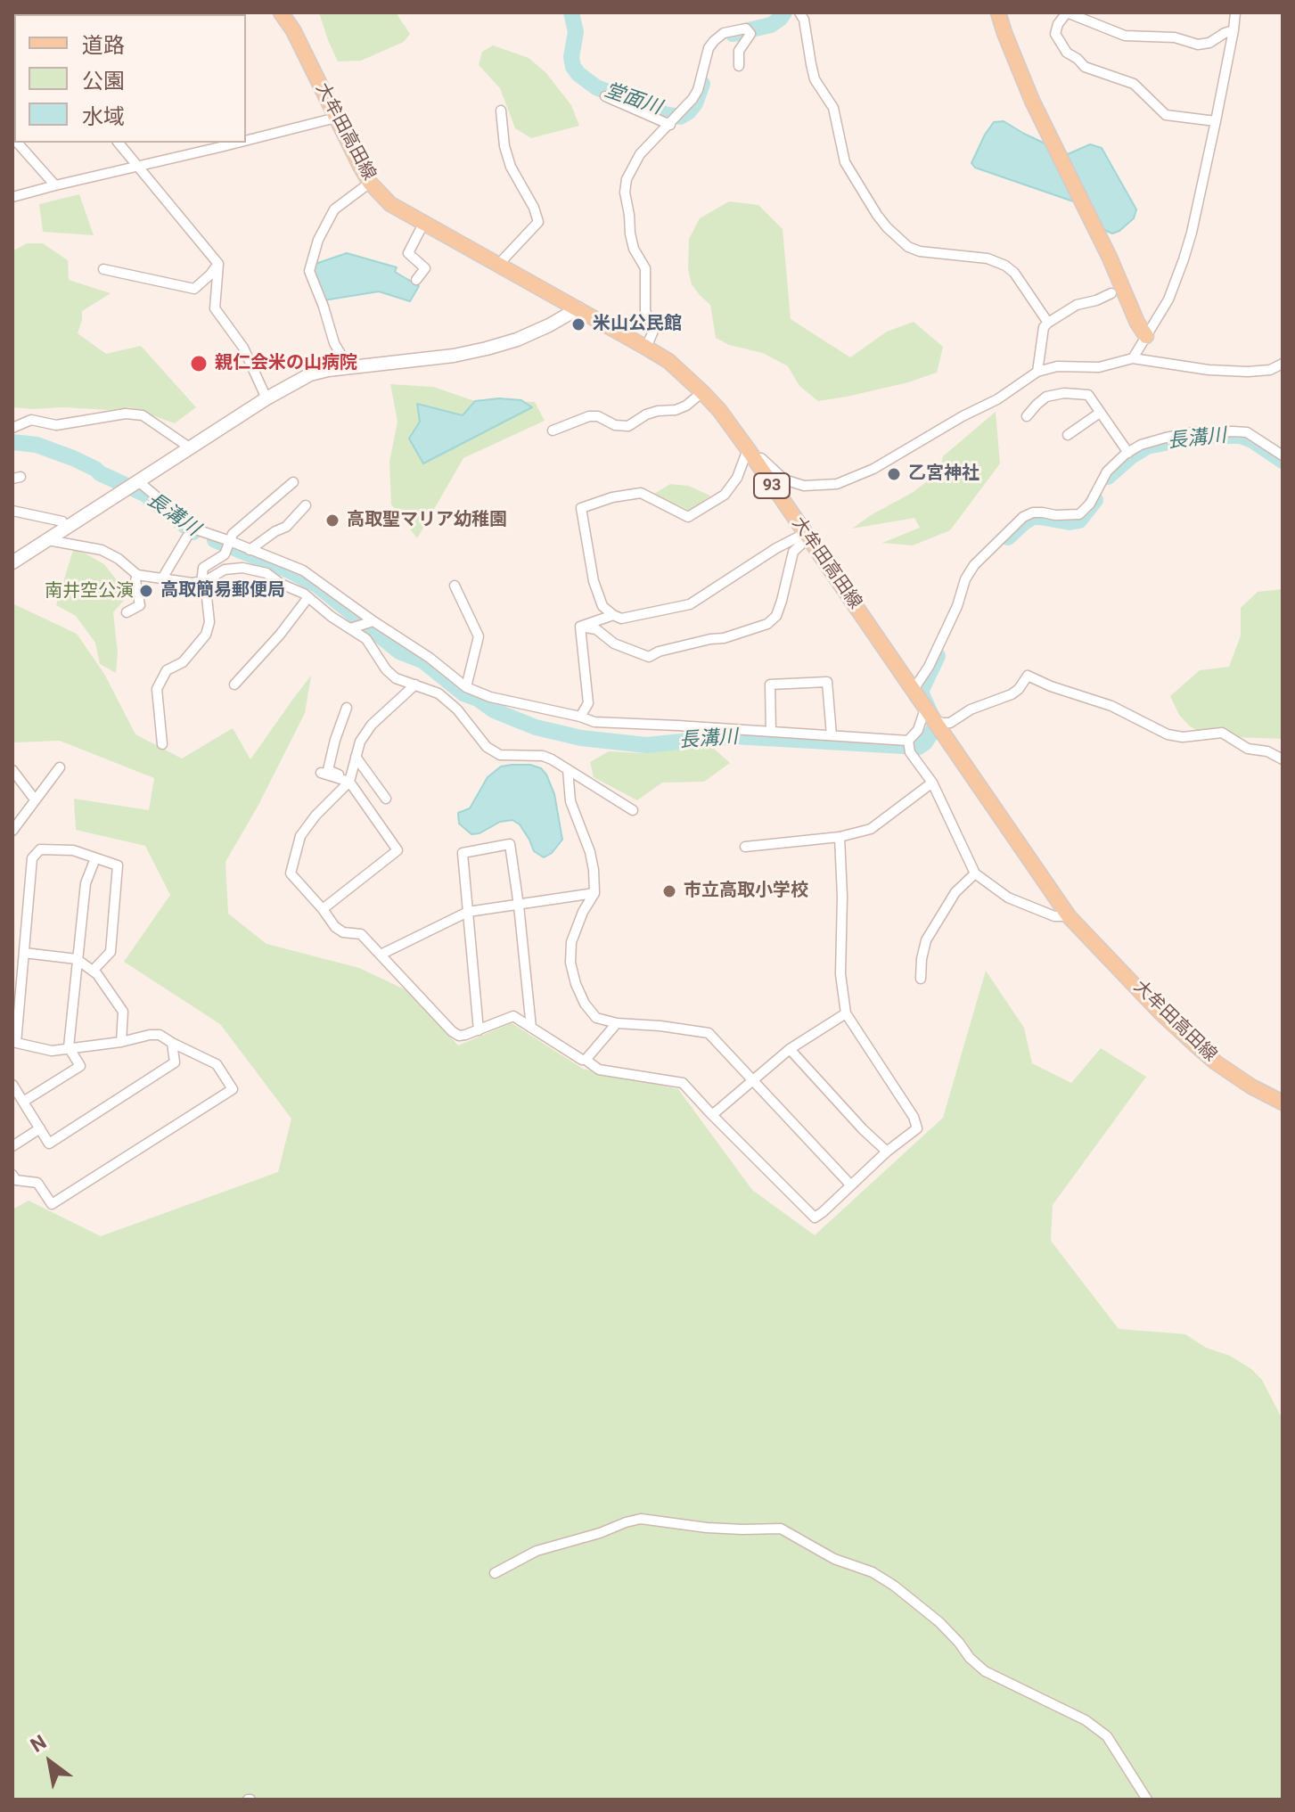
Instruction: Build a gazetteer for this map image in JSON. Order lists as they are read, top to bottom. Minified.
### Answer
{"streets":{"main road":["大牟田高田線","93"]},"water":["堂面川","長溝川"],"parks":["南井空公演"],"places":["米山公民館","親仁会米の山病院","乙宮神社","高取聖マリア幼稚園","高取簡易郵便局","市立高取小学校"],"legend":["道路","公園","水域"],"north":"top left"}
